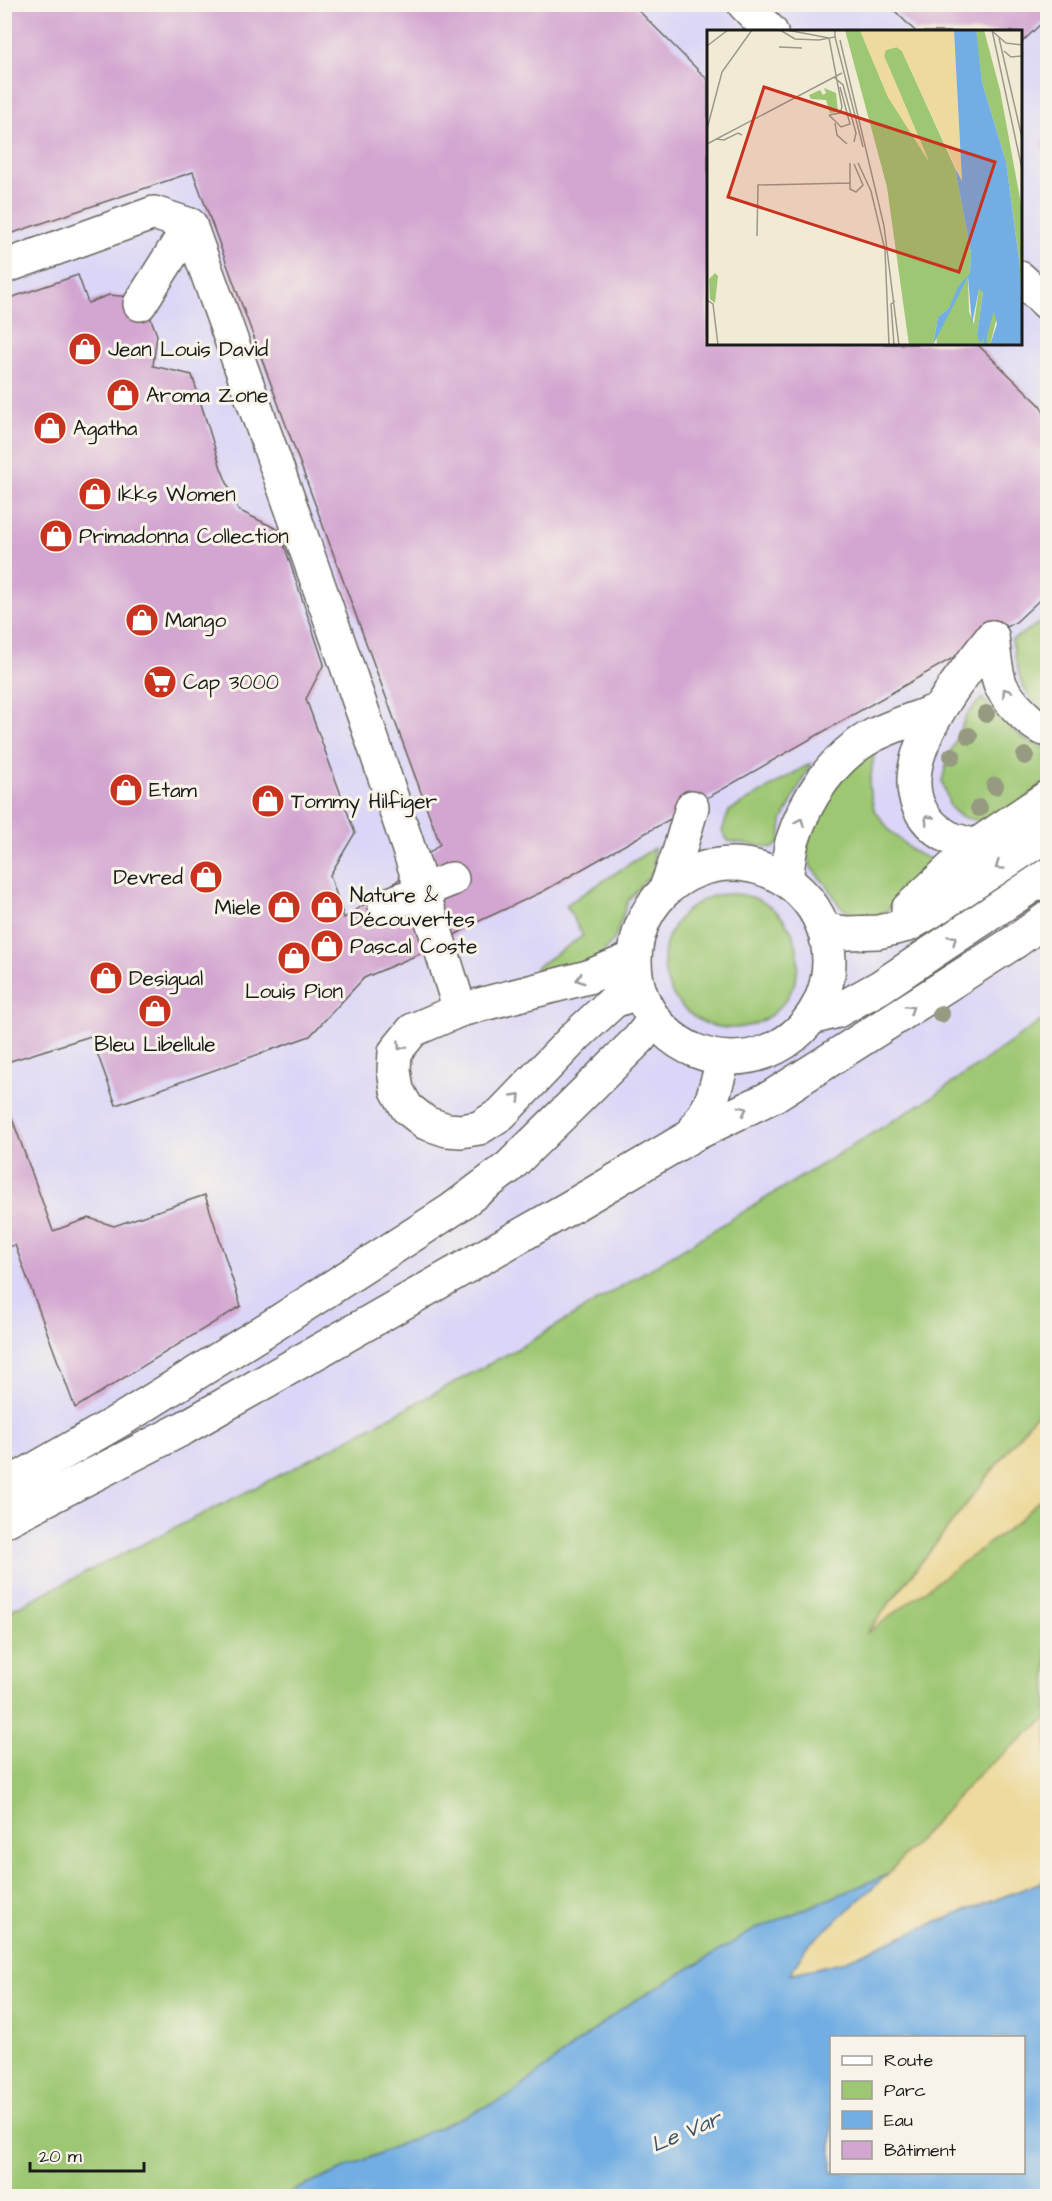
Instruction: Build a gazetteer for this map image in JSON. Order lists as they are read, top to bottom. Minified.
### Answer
{"water":["Le Var"],"places":{"shop":["Jean Louis David","Aroma Zone","Agatha","Ikks Women","Primadonna Collection","Mango","Etam","Tommy Hilfiger","Devred","Miele","Nature & Découvertes","Pascal Coste","Louis Pion","Desigual","Bleu Libellule"],"supermarket":["Cap 3000"]},"legend":["Route","Parc","Eau","Bâtiment"],"scale_bar":"20 m"}
